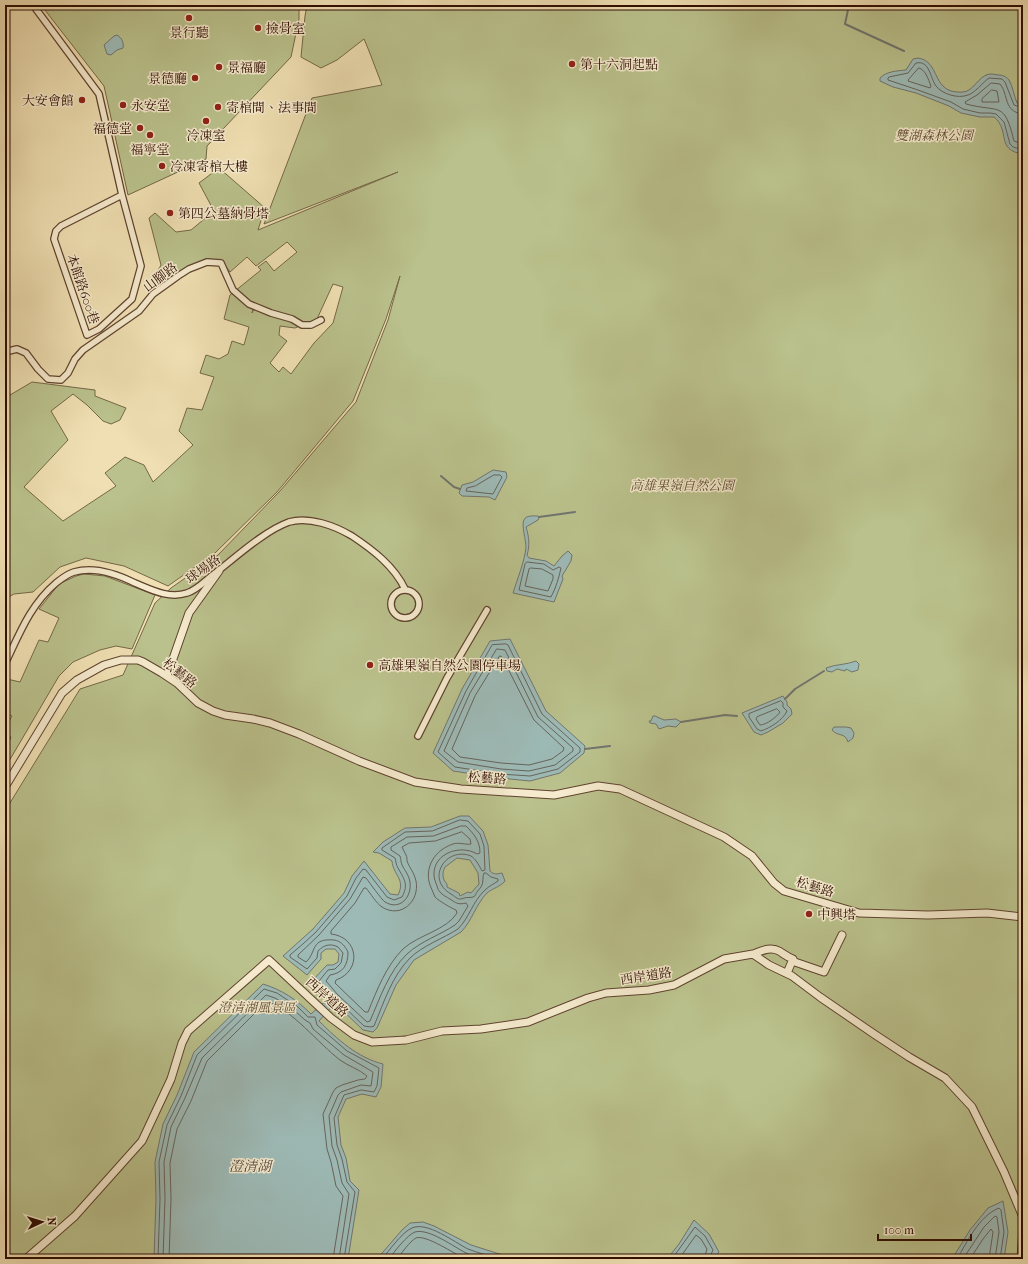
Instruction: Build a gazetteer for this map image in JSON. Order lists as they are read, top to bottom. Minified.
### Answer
{"streets":{"street":["山腳路","本館路600巷","球場路","松藝路","西岸道路"]},"water":["澄清湖"],"parks":["雙湖森林公園","高雄果嶺自然公園","澄清湖風景區"],"places":["景行聽","撿骨室","第十六洞起點","景福廳","景德廳","大安會館","永安堂","寄棺間、法事間","冷凍室","福德堂","福寧堂","冷凍寄棺大樓","第四公墓納骨塔","高雄果嶺自然公園停車場","中興塔"],"scale_bar":"100 m","north":"right"}
